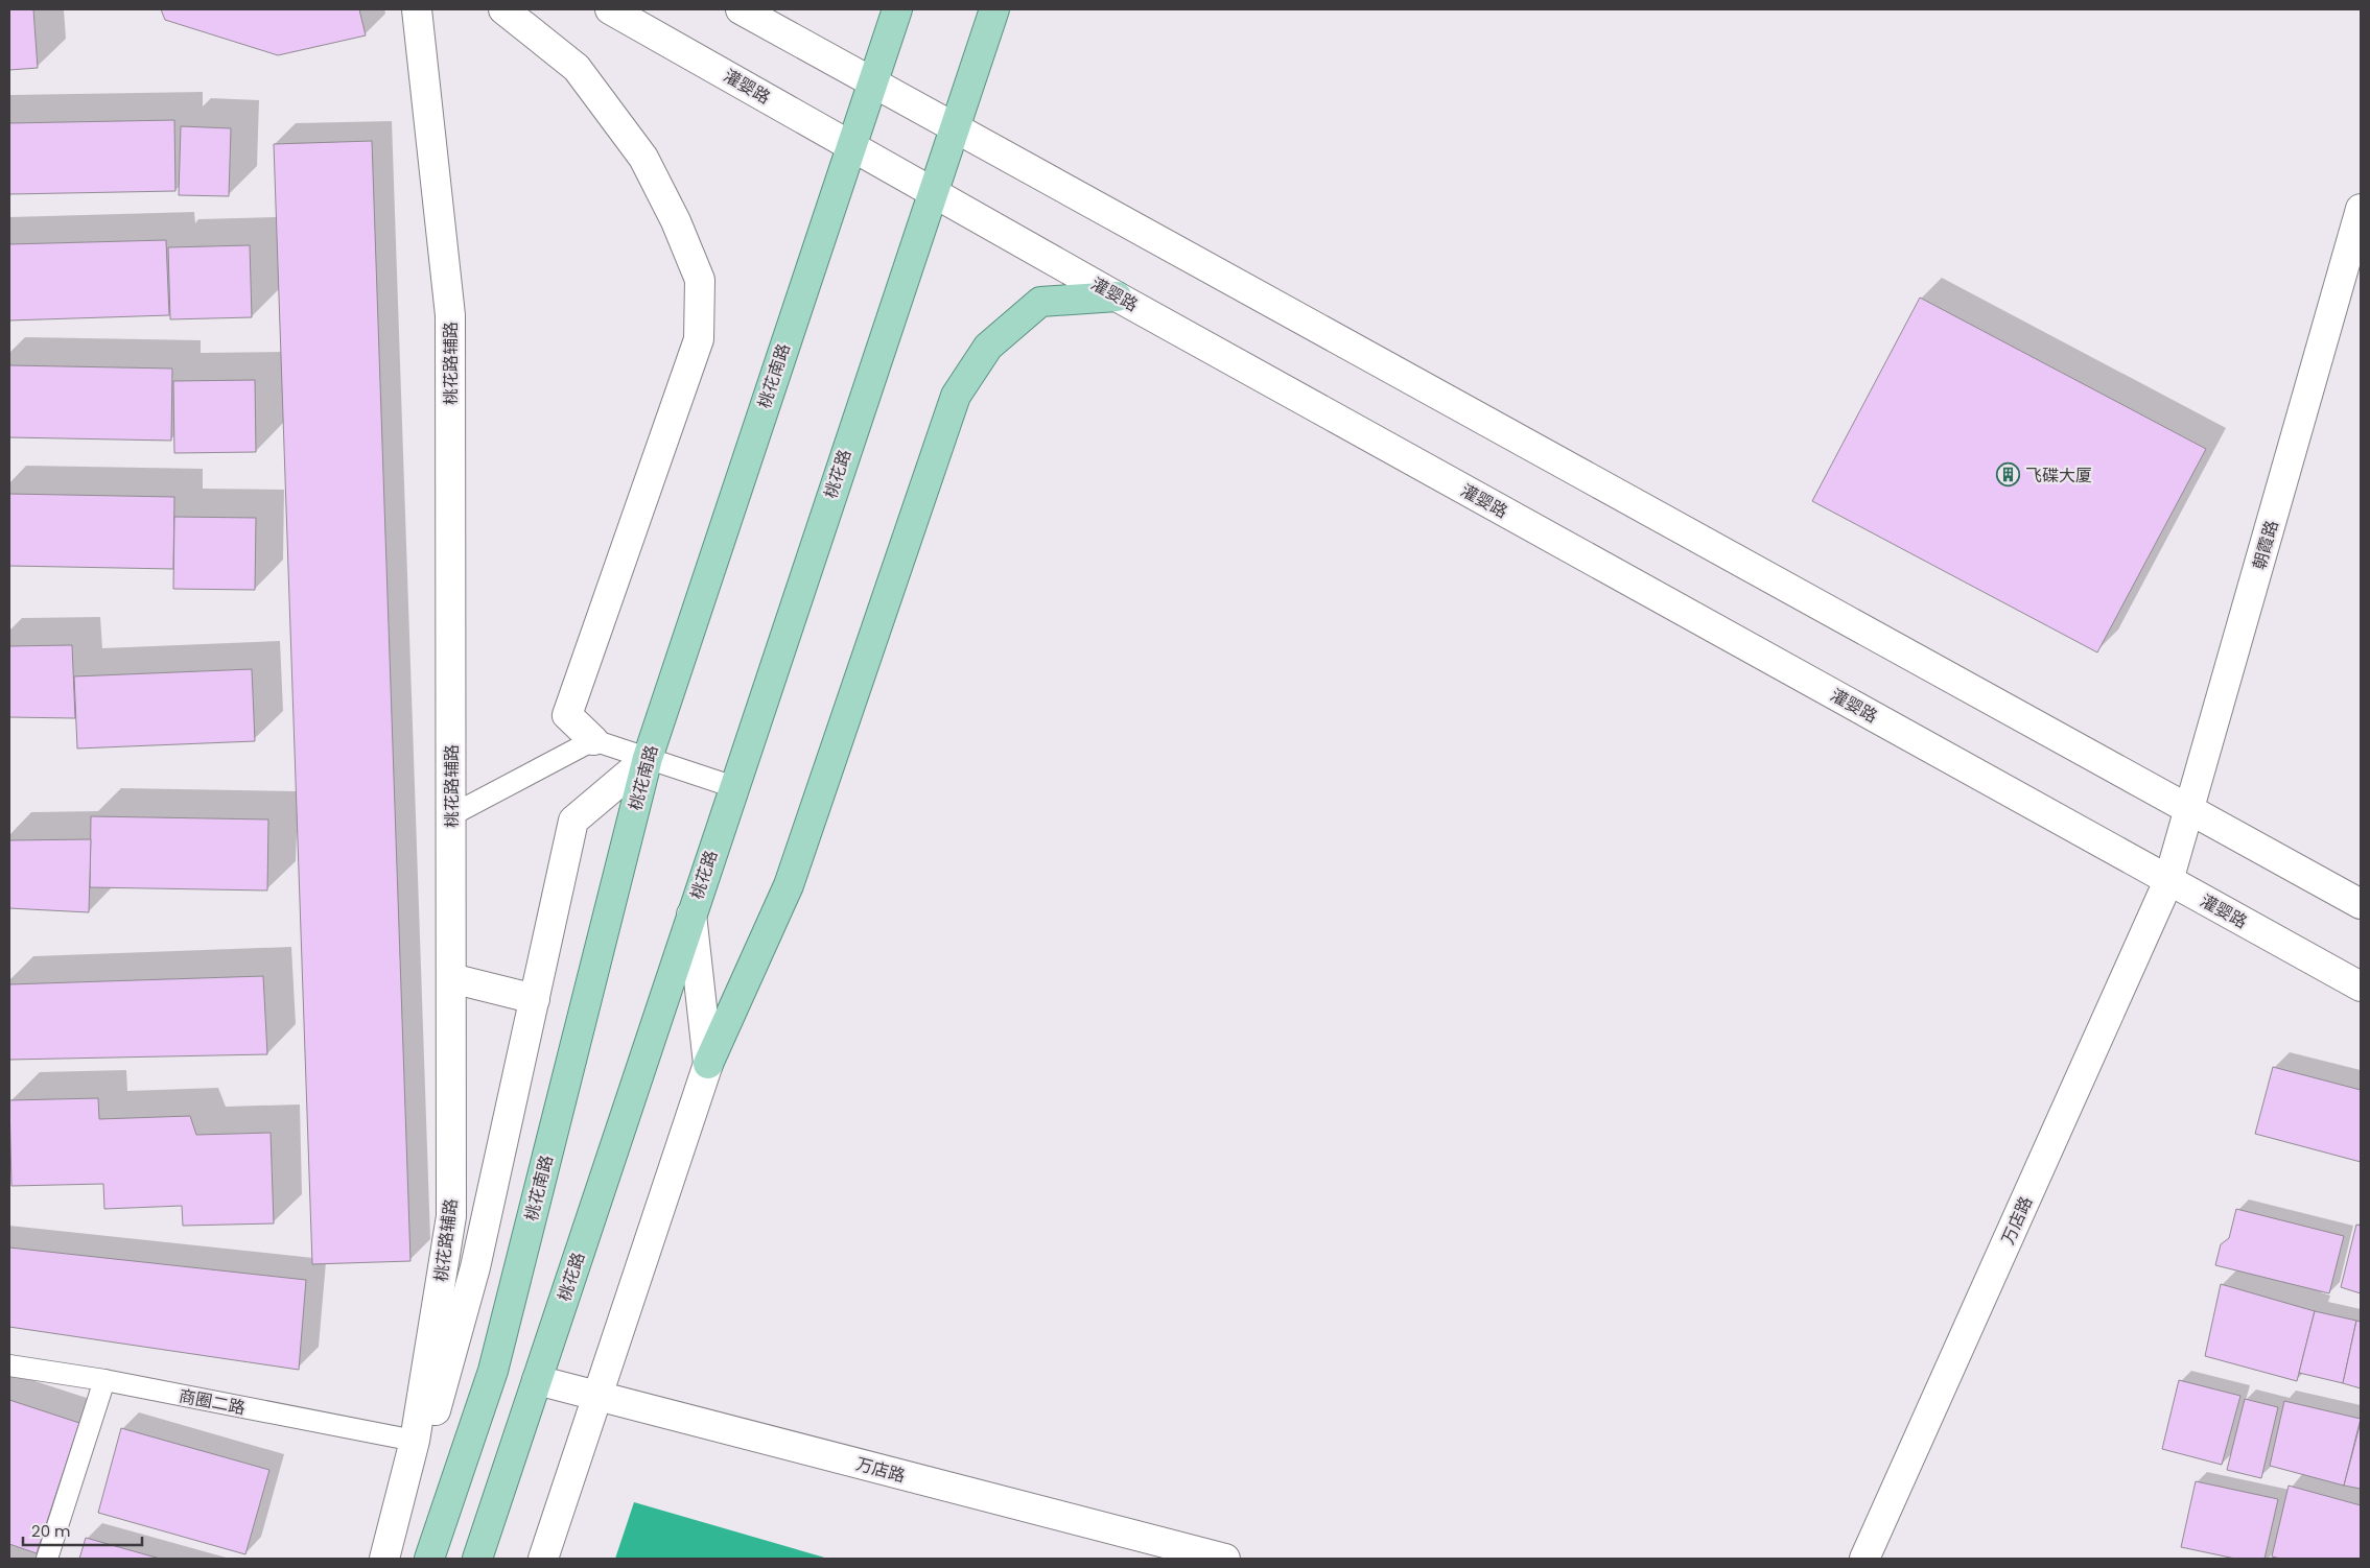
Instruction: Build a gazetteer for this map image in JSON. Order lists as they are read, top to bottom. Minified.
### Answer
{"streets":{"main road":["灌婴路","桃花路辅路","桃花南路","桃花路","朝霞路","万店路"],"lane":["商圈二路"]},"crossings":[["灌婴路","桃花南路"],["灌婴路","桃花路"],["灌婴路","朝霞路"],["灌婴路","万店路"],["桃花路辅路","商圈二路"],["桃花路","万店路"],["朝霞路","万店路"]],"places":{"building":["飞碟大厦"]},"scale_bar":"20 m"}
